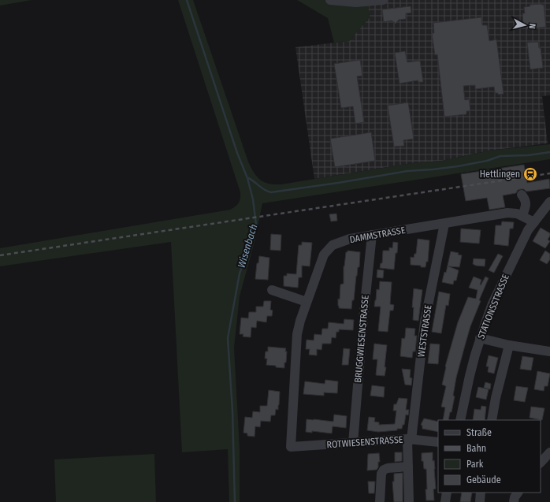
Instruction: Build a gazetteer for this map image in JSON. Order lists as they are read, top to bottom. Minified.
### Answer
{"streets":{"street":["DAMMSTRASSE","STATIONSSTRASSE","WESTSTRASSE","BRUGGWIESENSTRASSE","ROTWIESENSTRASSE"]},"crossings":[["DAMMSTRASSE","STATIONSSTRASSE"],["DAMMSTRASSE","WESTSTRASSE"],["DAMMSTRASSE","BRUGGWIESENSTRASSE"],["DAMMSTRASSE","ROTWIESENSTRASSE"],["WESTSTRASSE","ROTWIESENSTRASSE"],["BRUGGWIESENSTRASSE","ROTWIESENSTRASSE"]],"water":["Wisenbach"],"places":{"station":["Hettlingen"]},"legend":["Straße","Bahn","Park","Gebäude"],"north":"right"}
